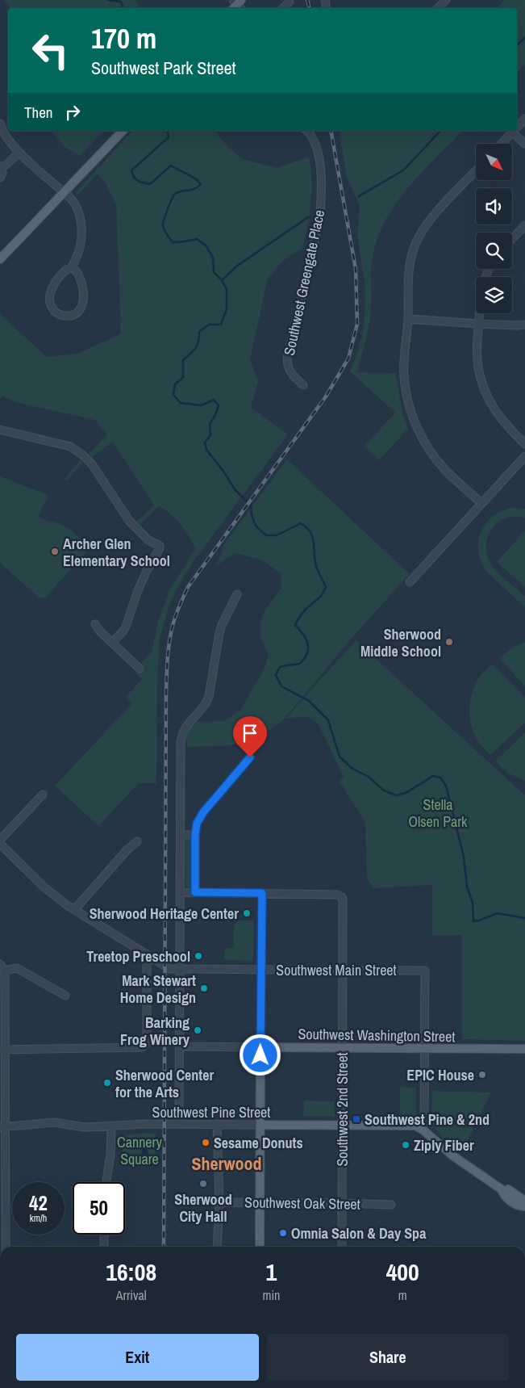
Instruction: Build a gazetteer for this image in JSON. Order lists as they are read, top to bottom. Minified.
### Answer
{"streets":{"main road":["Southwest Washington Street","Southwest Pine Street"],"street":["Southwest Greengate Place","Southwest Main Street","Southwest 2nd Street","Southwest Oak Street"]},"crossings":[["Southwest Main Street","Southwest Washington Street"],["Southwest Main Street","Southwest 2nd Street"],["Southwest Washington Street","Southwest 2nd Street"],["Southwest 2nd Street","Southwest Pine Street"],["Southwest 2nd Street","Southwest Oak Street"]],"districts":["Sherwood"],"parks":["Stella Olsen Park","Cannery Square"],"places":{"other":["Archer Glen Elementary School","Sherwood Middle School","Sherwood Heritage Center","Treetop Preschool","Mark Stewart Home Design","Barking Frog Winery","EPIC House","Sherwood Center for the Arts","Sesame Donuts","Ziply Fiber","Sherwood City Hall","Omnia Salon & Day Spa"],"transit":["Southwest Pine & 2nd"]},"north":"bottom right","page":{"turn":["170 m","Southwest Park Street"],"then":"Then","speed":"42 km/h","limit":"50","eta":["16:08","Arrival","1","min","400","m"],"buttons":["Exit","Share"]}}
